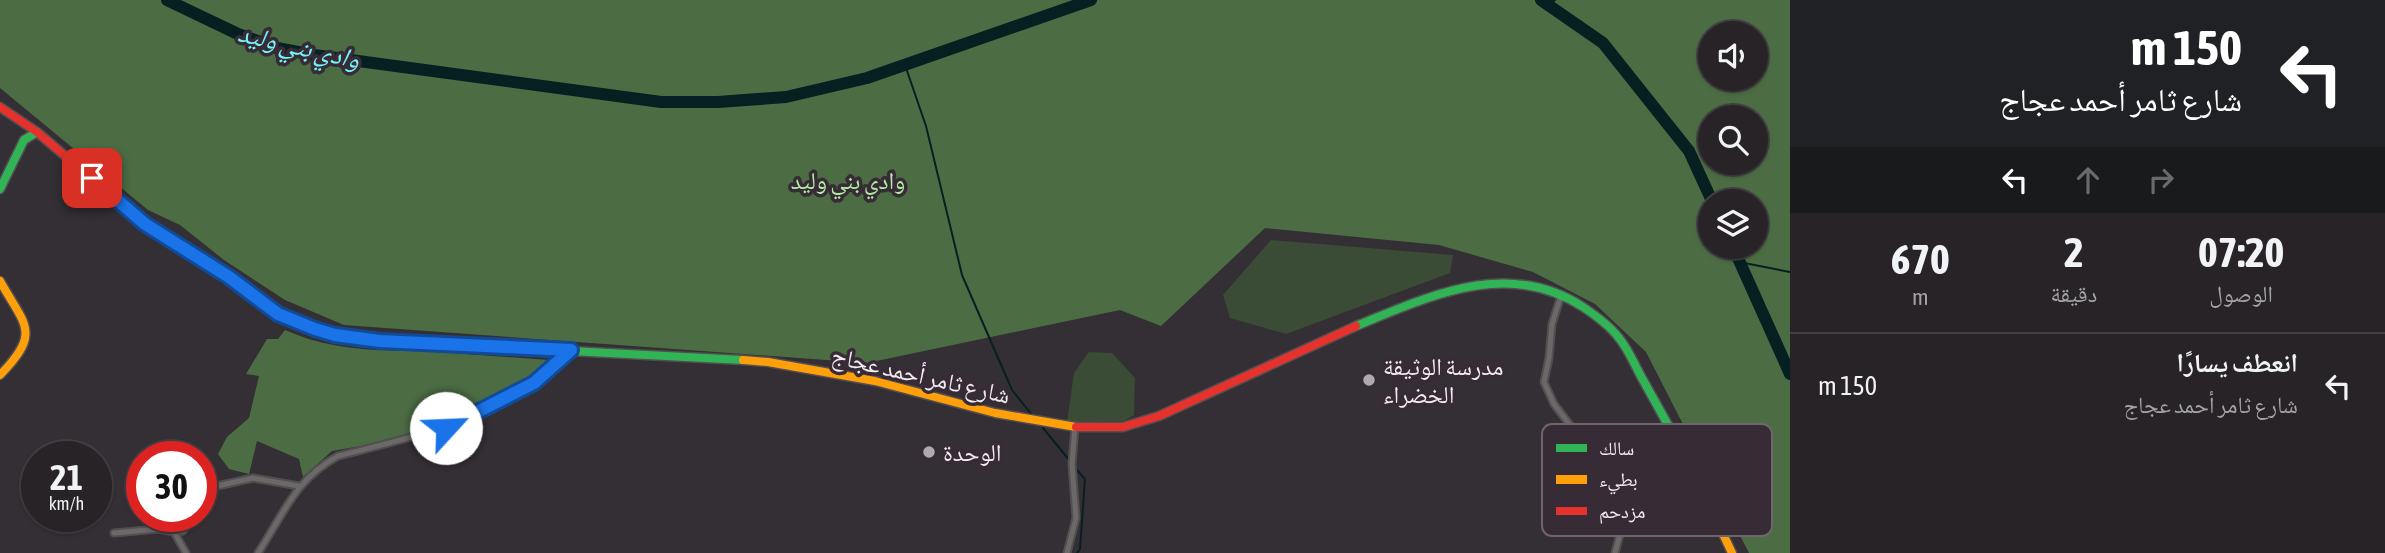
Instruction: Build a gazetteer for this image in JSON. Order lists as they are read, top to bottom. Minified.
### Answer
{"streets":{"main road":["شارع ثامر أحمد عجاج"]},"water":["وادي بني وليد"],"parks":["وادي بني وليد"],"places":["مدرسة الوثيقة الخضراء","الوحدة"],"legend":["سالك","بطيء","مزدحم"],"page":{"turn":["150 m","شارع ثامر أحمد عجاج"],"eta":["07:20","الوصول","2","دقيقة","670","m"],"list":[{"name":"انعطف يسارًا","note":"شارع ثامر أحمد عجاج","value":"150 m"}],"speed":"21 km/h","limit":"30"}}
